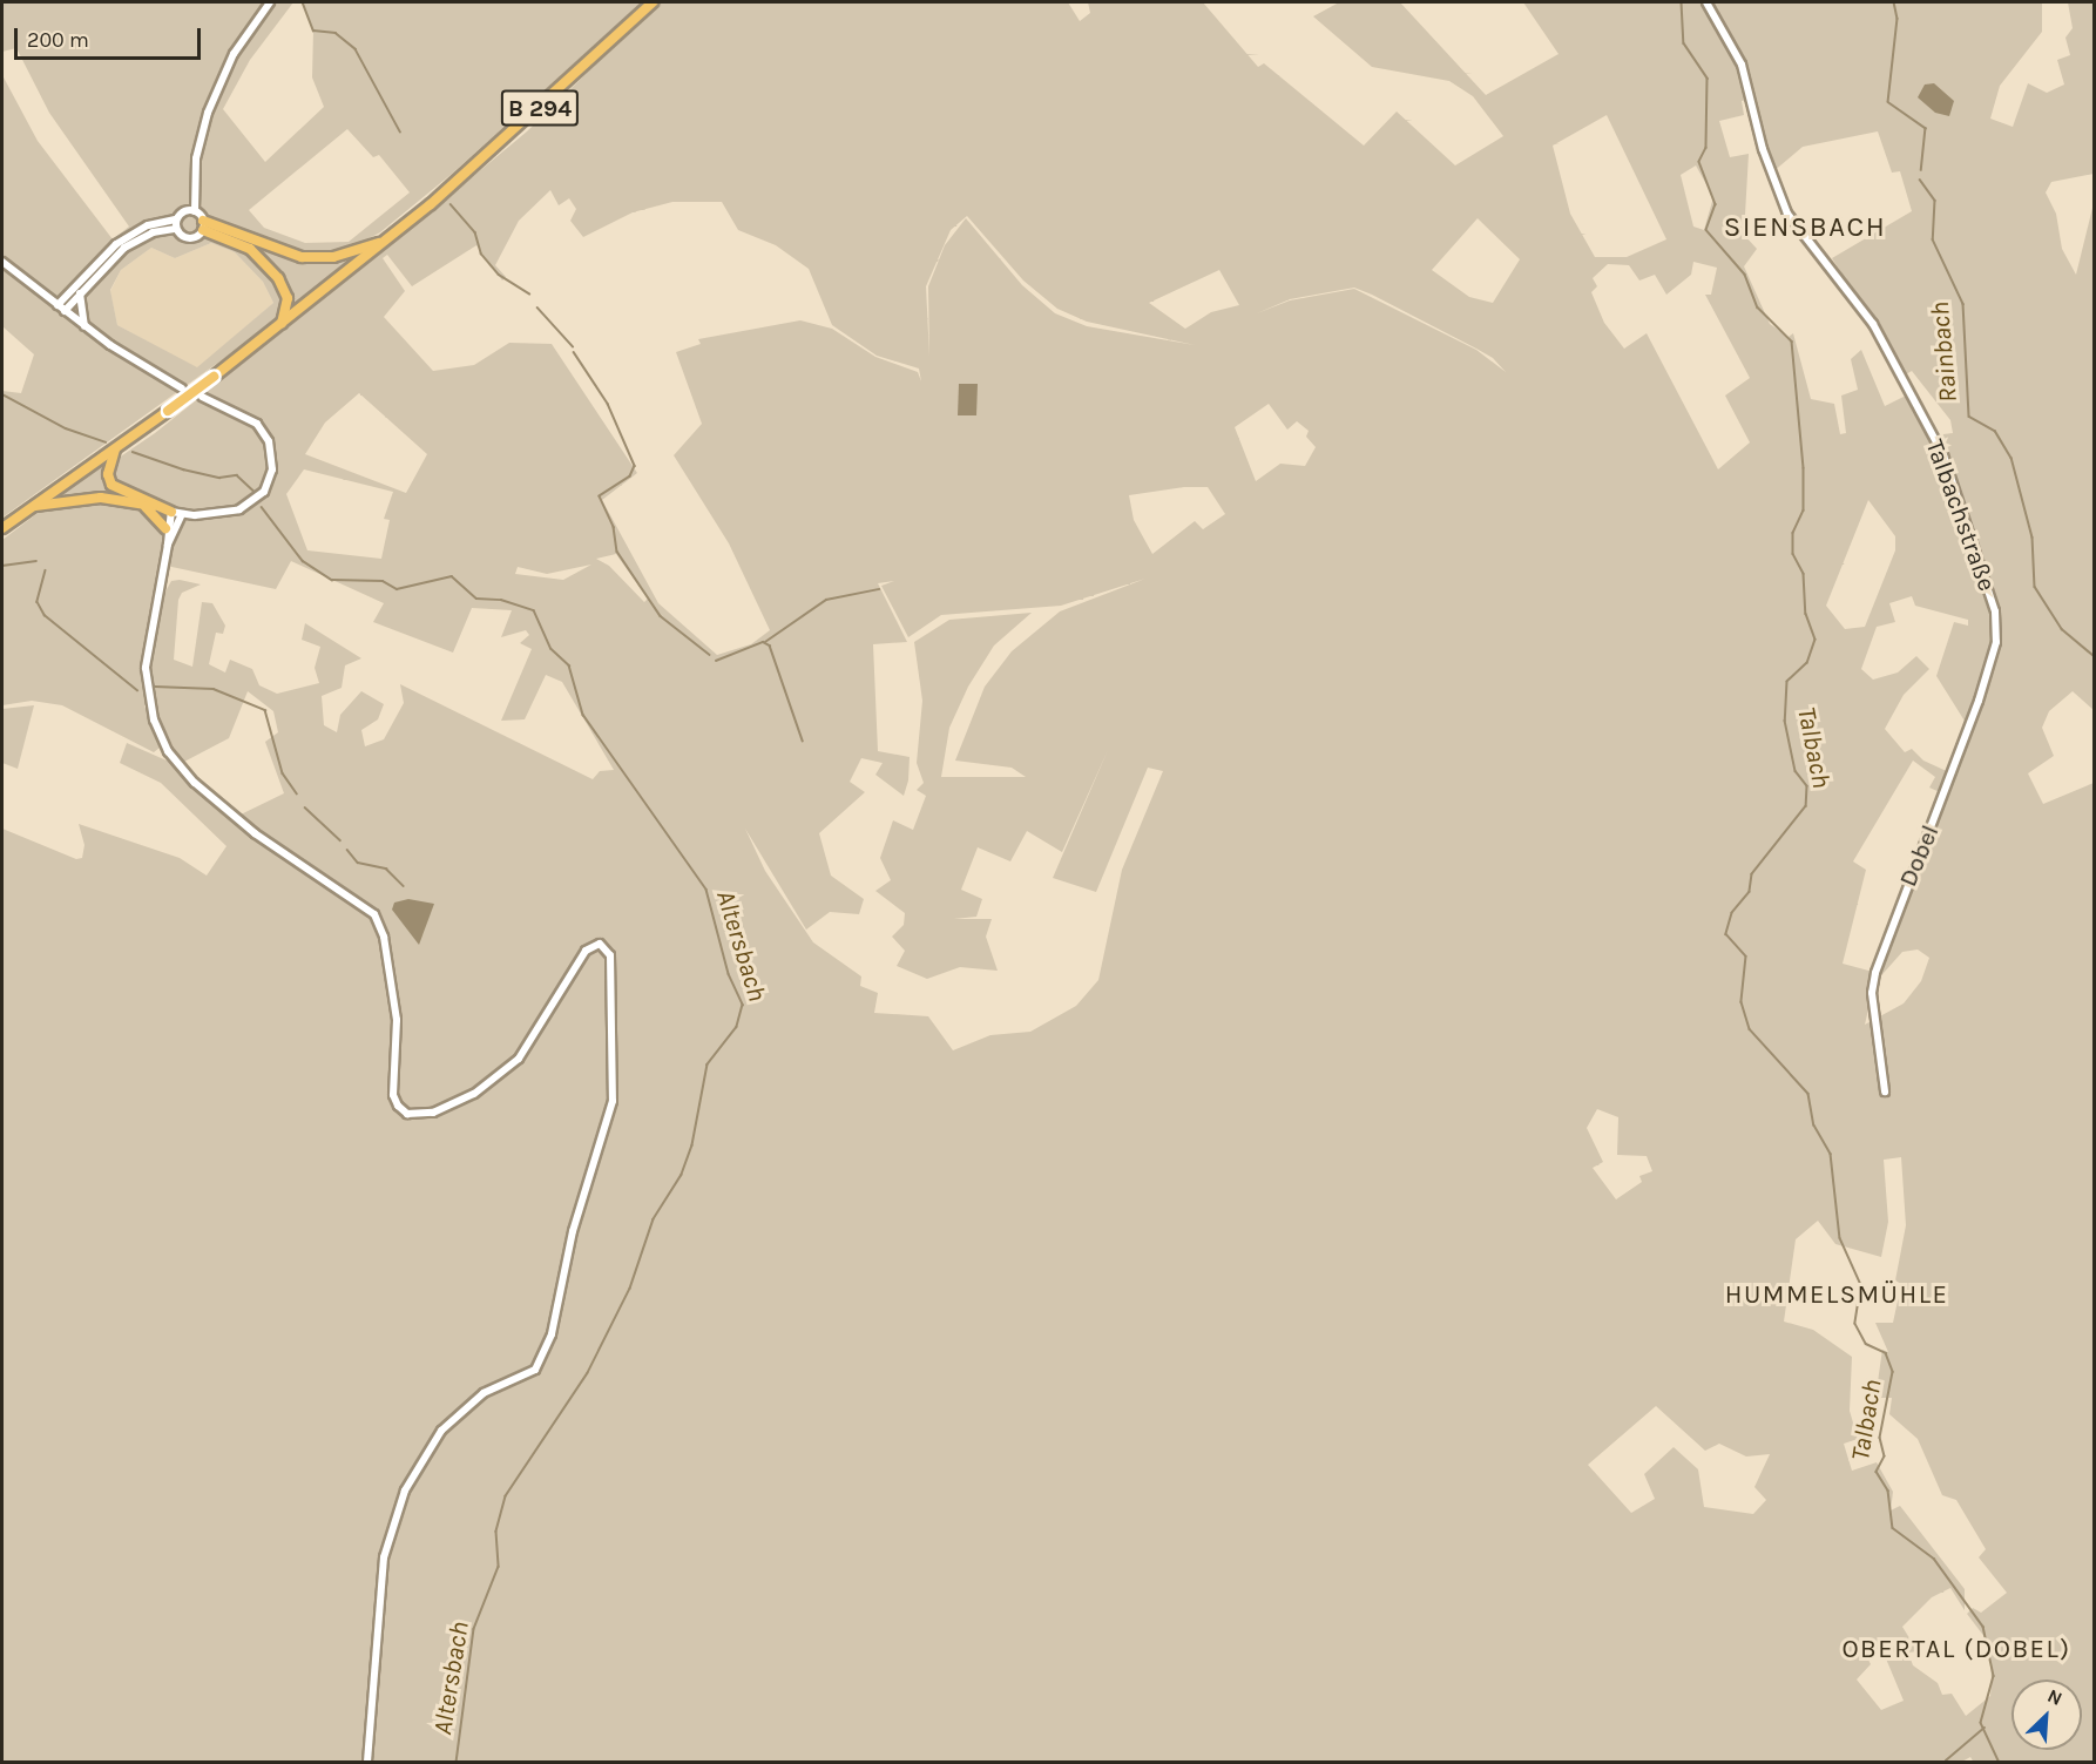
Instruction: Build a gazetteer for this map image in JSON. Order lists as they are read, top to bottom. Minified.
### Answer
{"streets":{"highway":["B 294"],"street":["Talbachstraße","Dobel"]},"crossings":[["Talbachstraße","Dobel"]],"districts":["SIENSBACH","HUMMELSMÜHLE","OBERTAL (DOBEL)"],"water":["Rainbach","Talbach","Altersbach"],"scale_bar":"200 m","north":"top right"}
